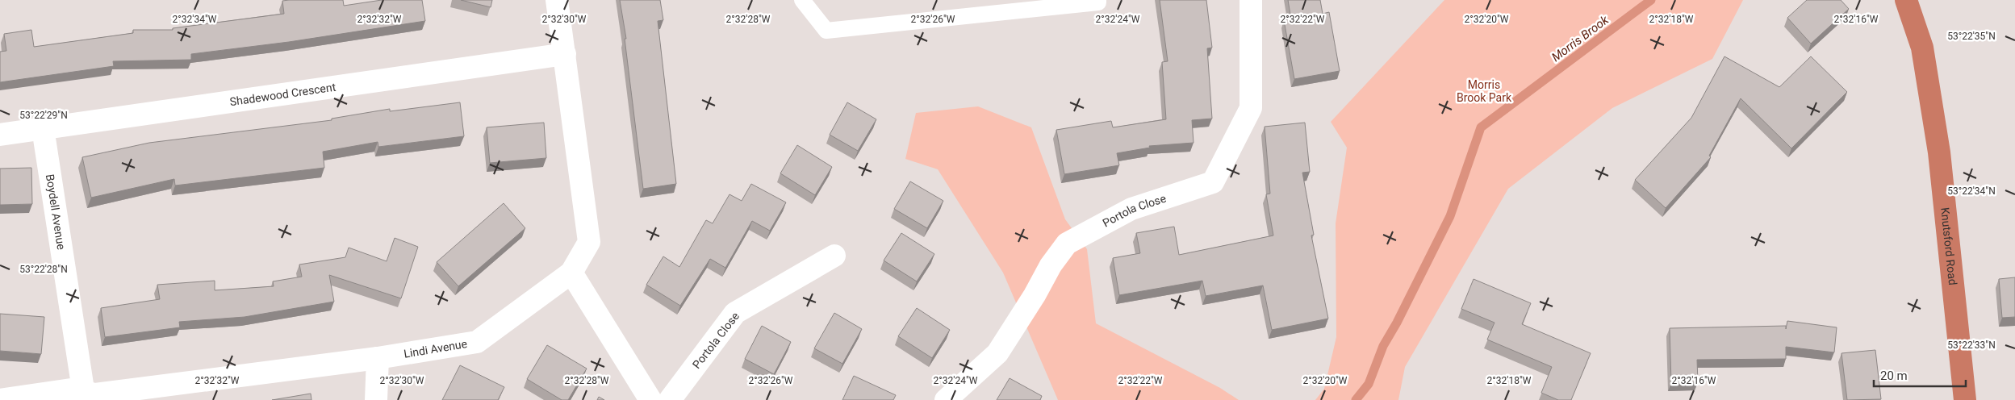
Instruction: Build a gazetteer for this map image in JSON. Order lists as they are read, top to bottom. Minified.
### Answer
{"streets":{"highway":["Knutsford Road"],"street":["Shadewood Crescent","Portola Close","Boydell Avenue","Lindi Avenue"]},"crossings":[["Shadewood Crescent","Boydell Avenue"],["Shadewood Crescent","Lindi Avenue"],["Boydell Avenue","Lindi Avenue"]],"water":["Morris Brook"],"parks":["Morris Brook Park"],"scale_bar":"20 m","coordinates":["2°32'34\"W","2°32'32\"W","2°32'30\"W","2°32'28\"W","2°32'26\"W","2°32'24\"W","2°32'22\"W","2°32'18\"W","2°32'20\"W","2°32'16\"W","53°22'35\"N","53°22'29\"N","53°22'34\"N","53°22'28\"N","53°22'33\"N"]}
